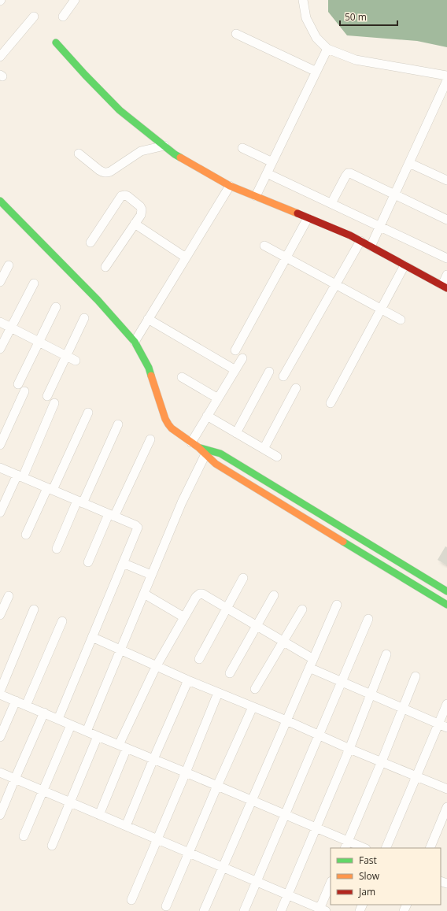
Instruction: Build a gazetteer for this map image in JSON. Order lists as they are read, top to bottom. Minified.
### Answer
{"legend":["Fast","Slow","Jam"],"scale_bar":"50 m"}
